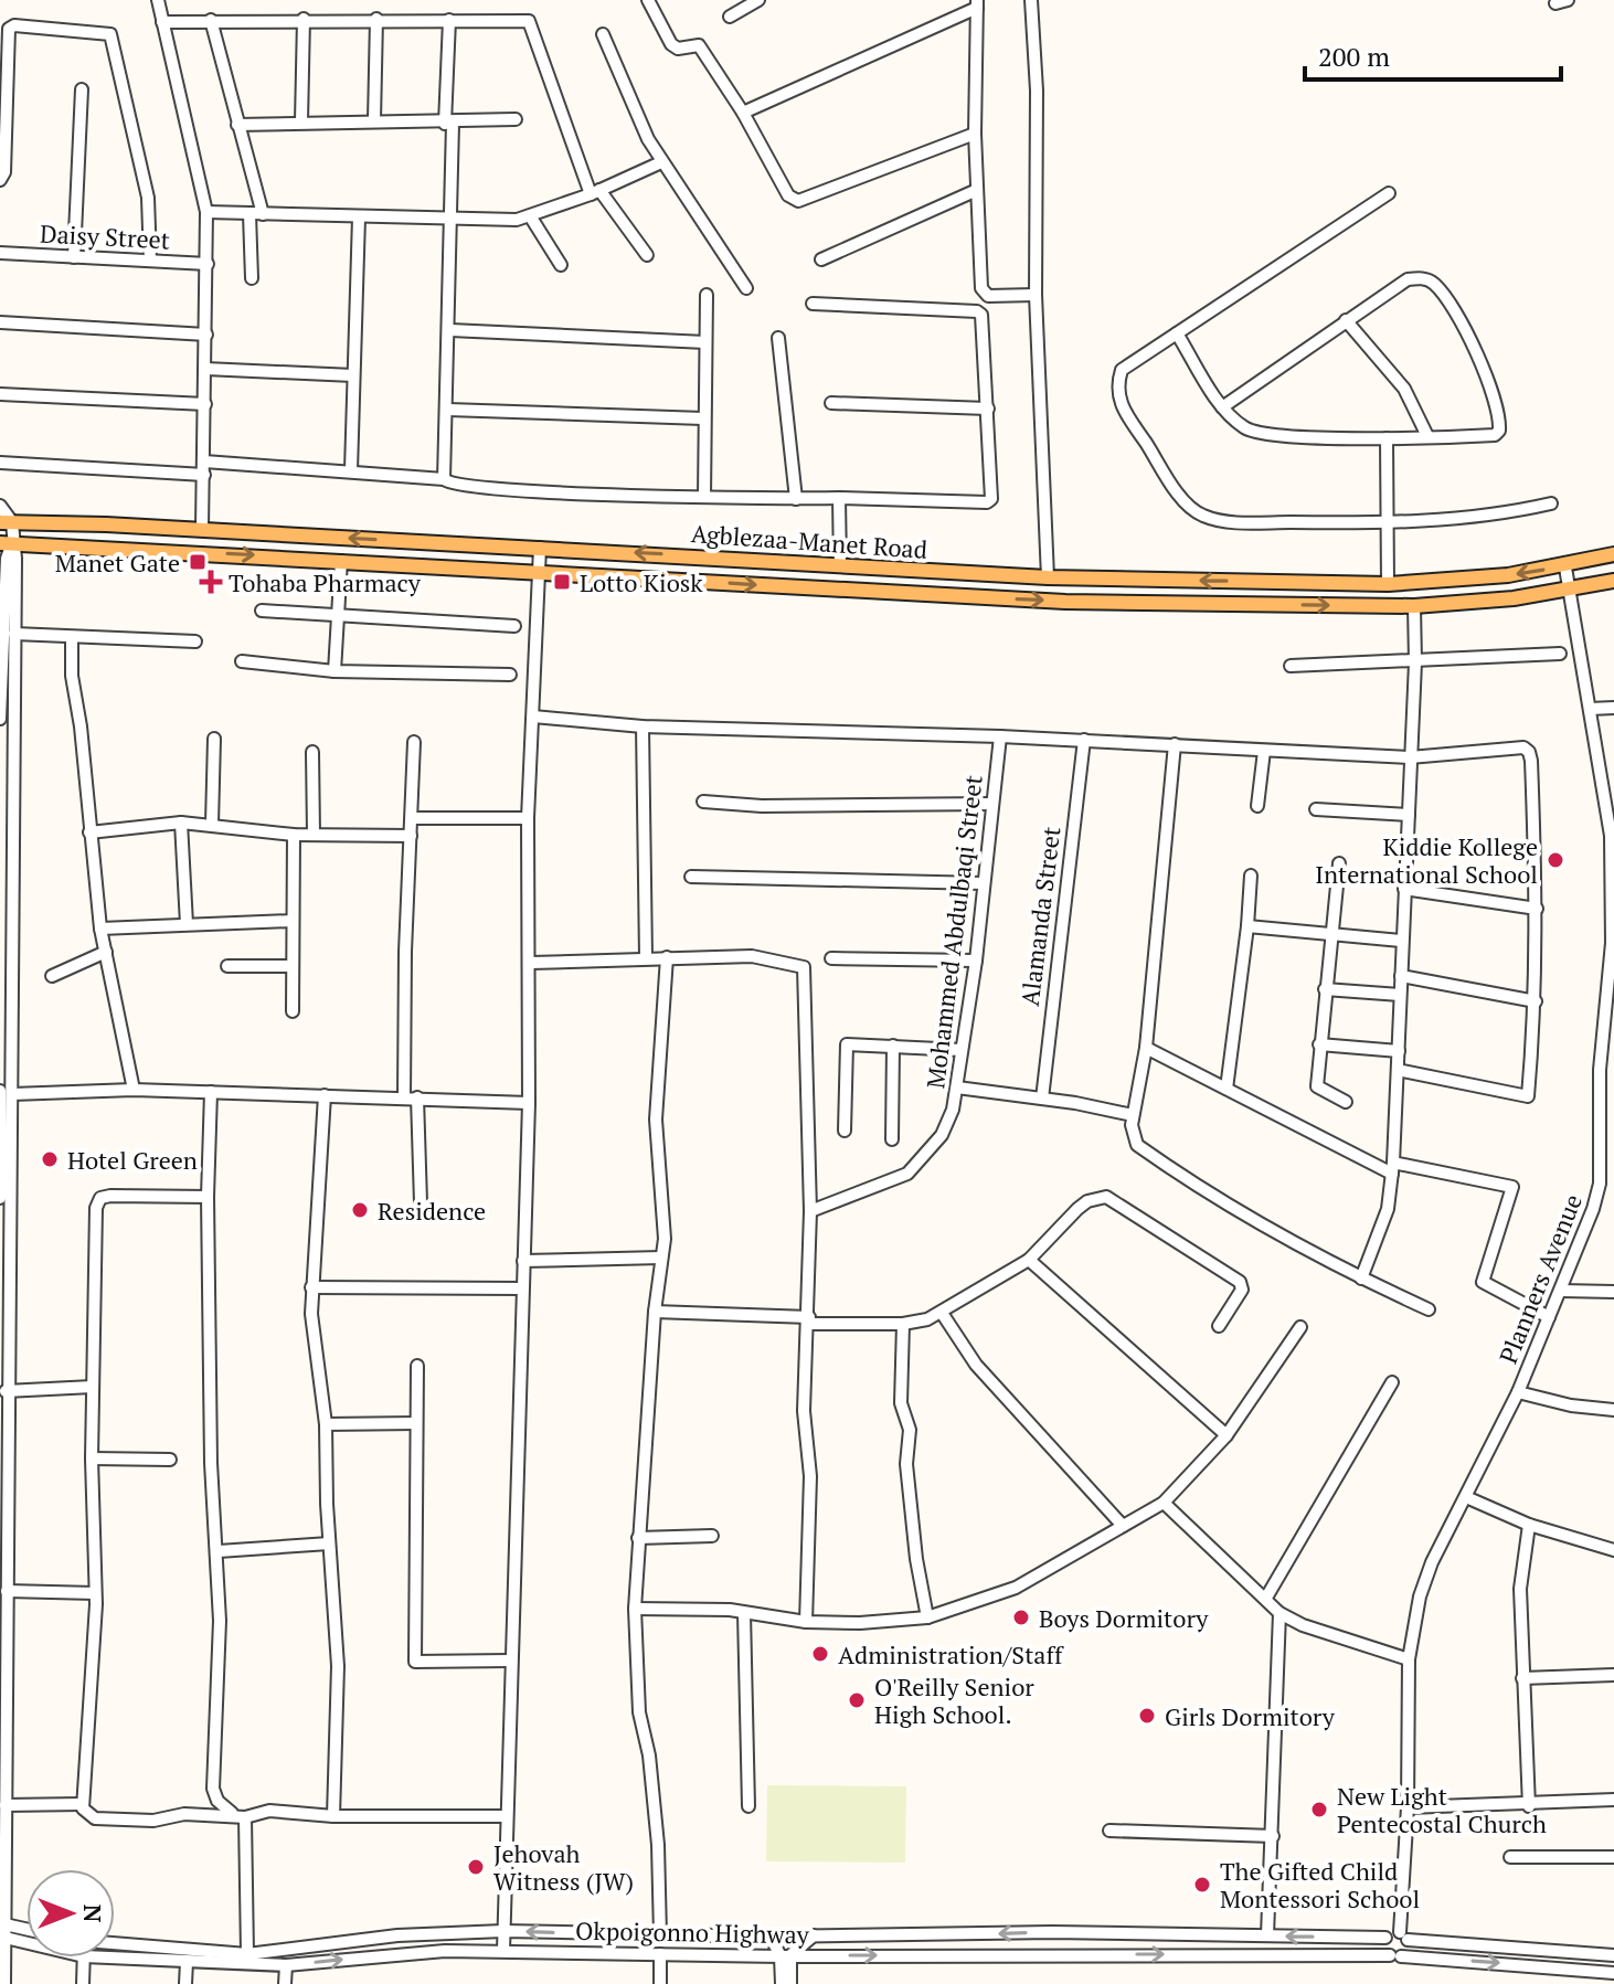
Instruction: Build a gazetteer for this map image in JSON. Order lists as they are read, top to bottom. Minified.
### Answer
{"streets":{"main road":["Agblezaa-Manet Road"],"street":["Daisy Street","Alamanda Street","Mohammed Abdulbaqi Street","Planners Avenue","Okpoigonno Highway"]},"crossings":[["Agblezaa-Manet Road","Planners Avenue"],["Planners Avenue","Okpoigonno Highway"]],"places":{"transit":["Manet Gate","Lotto Kiosk"],"health":["Tohaba Pharmacy"],"other":["Kiddie Kollege International School","Hotel Green","Residence","Boys Dormitory","Administration/Staff","O'Reilly Senior High School.","Girls Dormitory","New Light Pentecostal Church","Jehovah Witness (JW)","The Gifted Child Montessori School"]},"scale_bar":"200 m","north":"right"}
